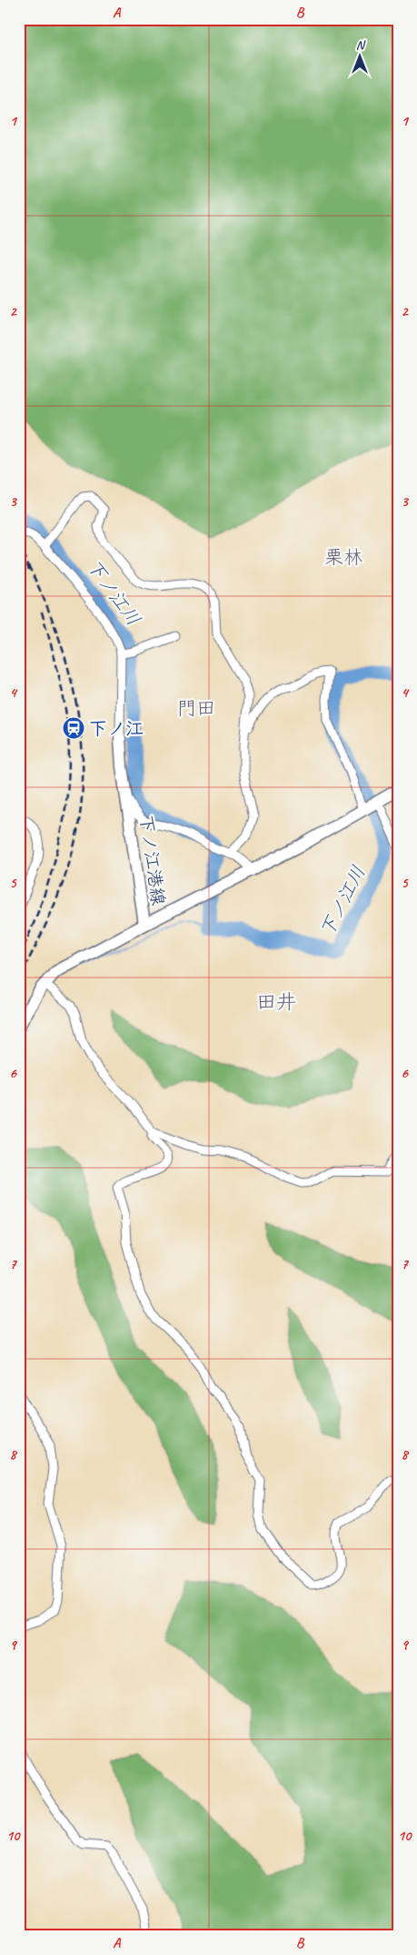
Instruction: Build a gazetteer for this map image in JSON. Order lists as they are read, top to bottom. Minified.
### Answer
{"streets":{"main road":["下ノ江港線"]},"districts":["栗林","門田","田井"],"water":["下ノ江川"],"places":{"station":["下ノ江"]},"north":"top","grid":{"columns":["A","B"],"rows":["1","2","3","4","5","6","7","8","9","10"]}}
